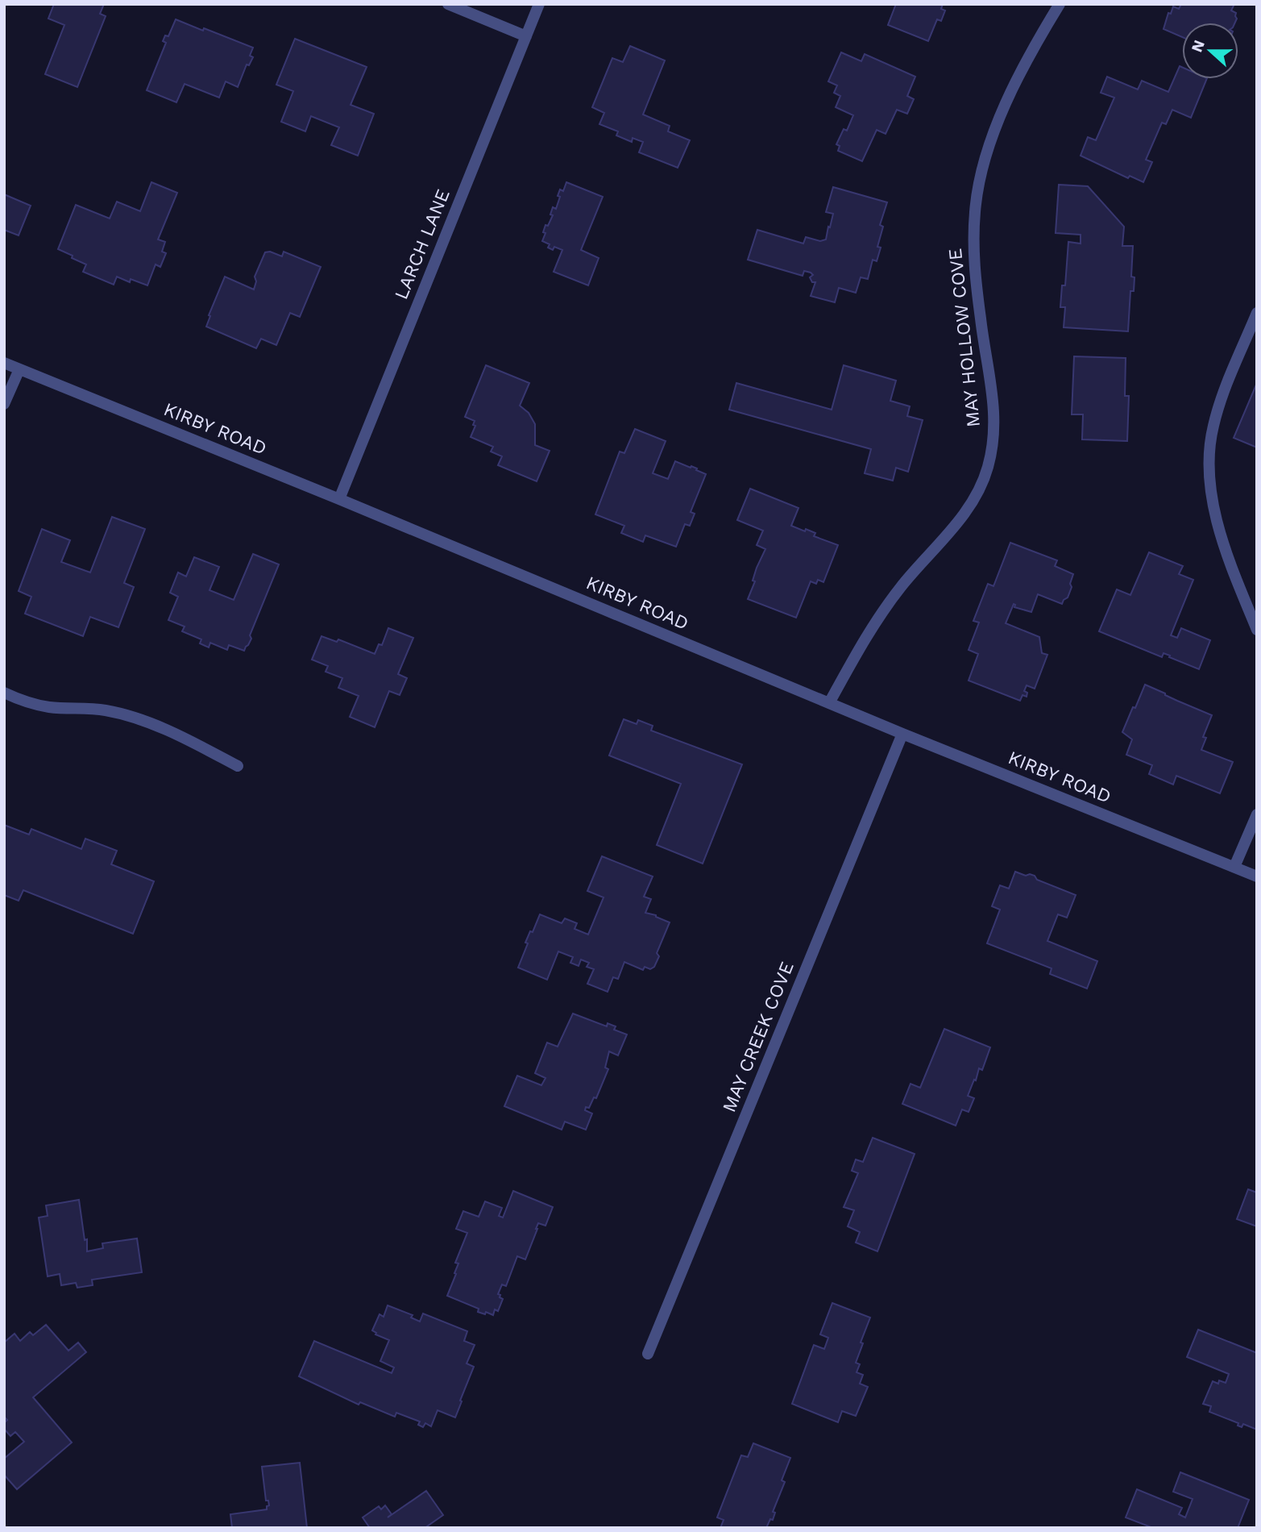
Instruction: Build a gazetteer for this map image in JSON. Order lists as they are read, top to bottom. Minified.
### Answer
{"streets":{"street":["LARCH LANE","MAY HOLLOW COVE","KIRBY ROAD","MAY CREEK COVE"]},"crossings":[["LARCH LANE","KIRBY ROAD"],["MAY HOLLOW COVE","KIRBY ROAD"],["KIRBY ROAD","MAY CREEK COVE"]],"north":"left"}
